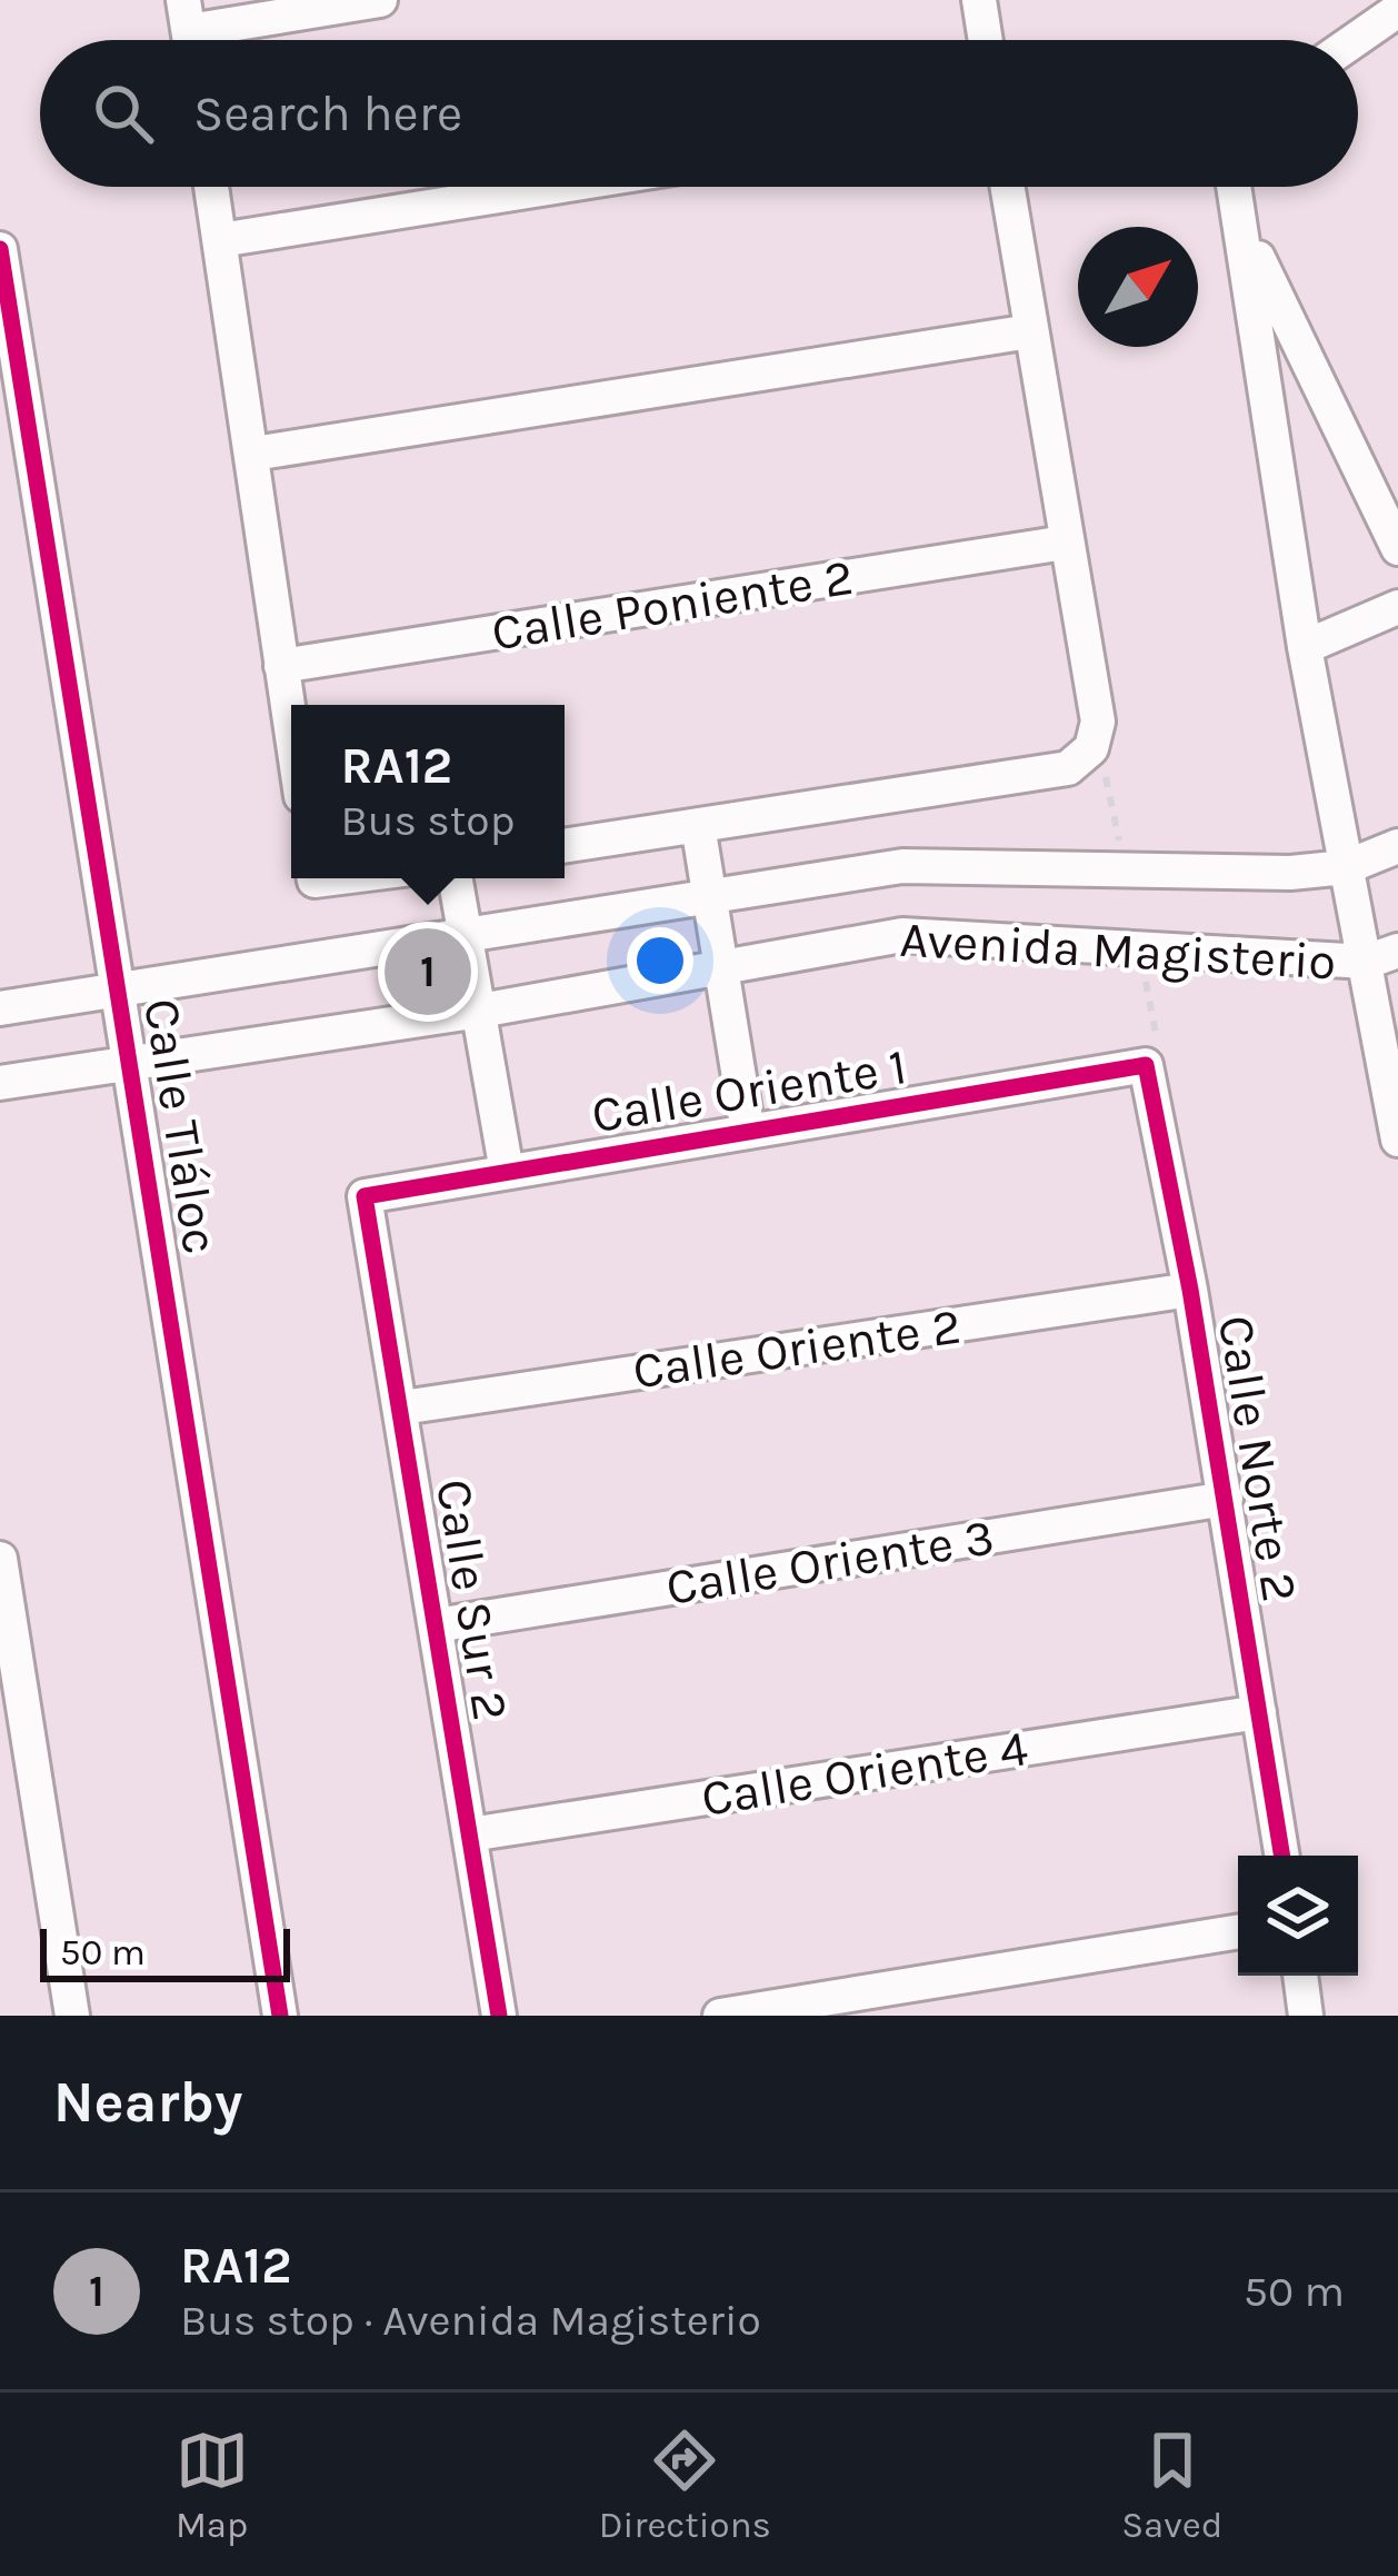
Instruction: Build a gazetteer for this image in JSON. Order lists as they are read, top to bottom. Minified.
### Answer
{"streets":{"street":["Calle Poniente 2","Avenida Magisterio","Calle Oriente 1","Calle Tláloc","Calle Oriente 2","Calle Norte 2","Calle Oriente 3","Calle Sur 2","Calle Oriente 4"]},"crossings":[["Avenida Magisterio","Calle Tláloc"],["Calle Oriente 1","Calle Norte 2"],["Calle Oriente 1","Calle Sur 2"],["Calle Oriente 2","Calle Norte 2"],["Calle Oriente 2","Calle Sur 2"],["Calle Norte 2","Calle Oriente 3"],["Calle Norte 2","Calle Oriente 4"],["Calle Oriente 3","Calle Sur 2"],["Calle Sur 2","Calle Oriente 4"]],"scale_bar":"50 m","north":"top right","page":{"search":"Search here","popup":["RA12","Bus stop"],"pins":"1","scale":"50 m","heading":"Nearby","list":[{"mark":"1","name":"RA12","note":"Bus stop · Avenida Magisterio","value":"50 m"}],"nav":["Map","Directions","Saved"]}}
